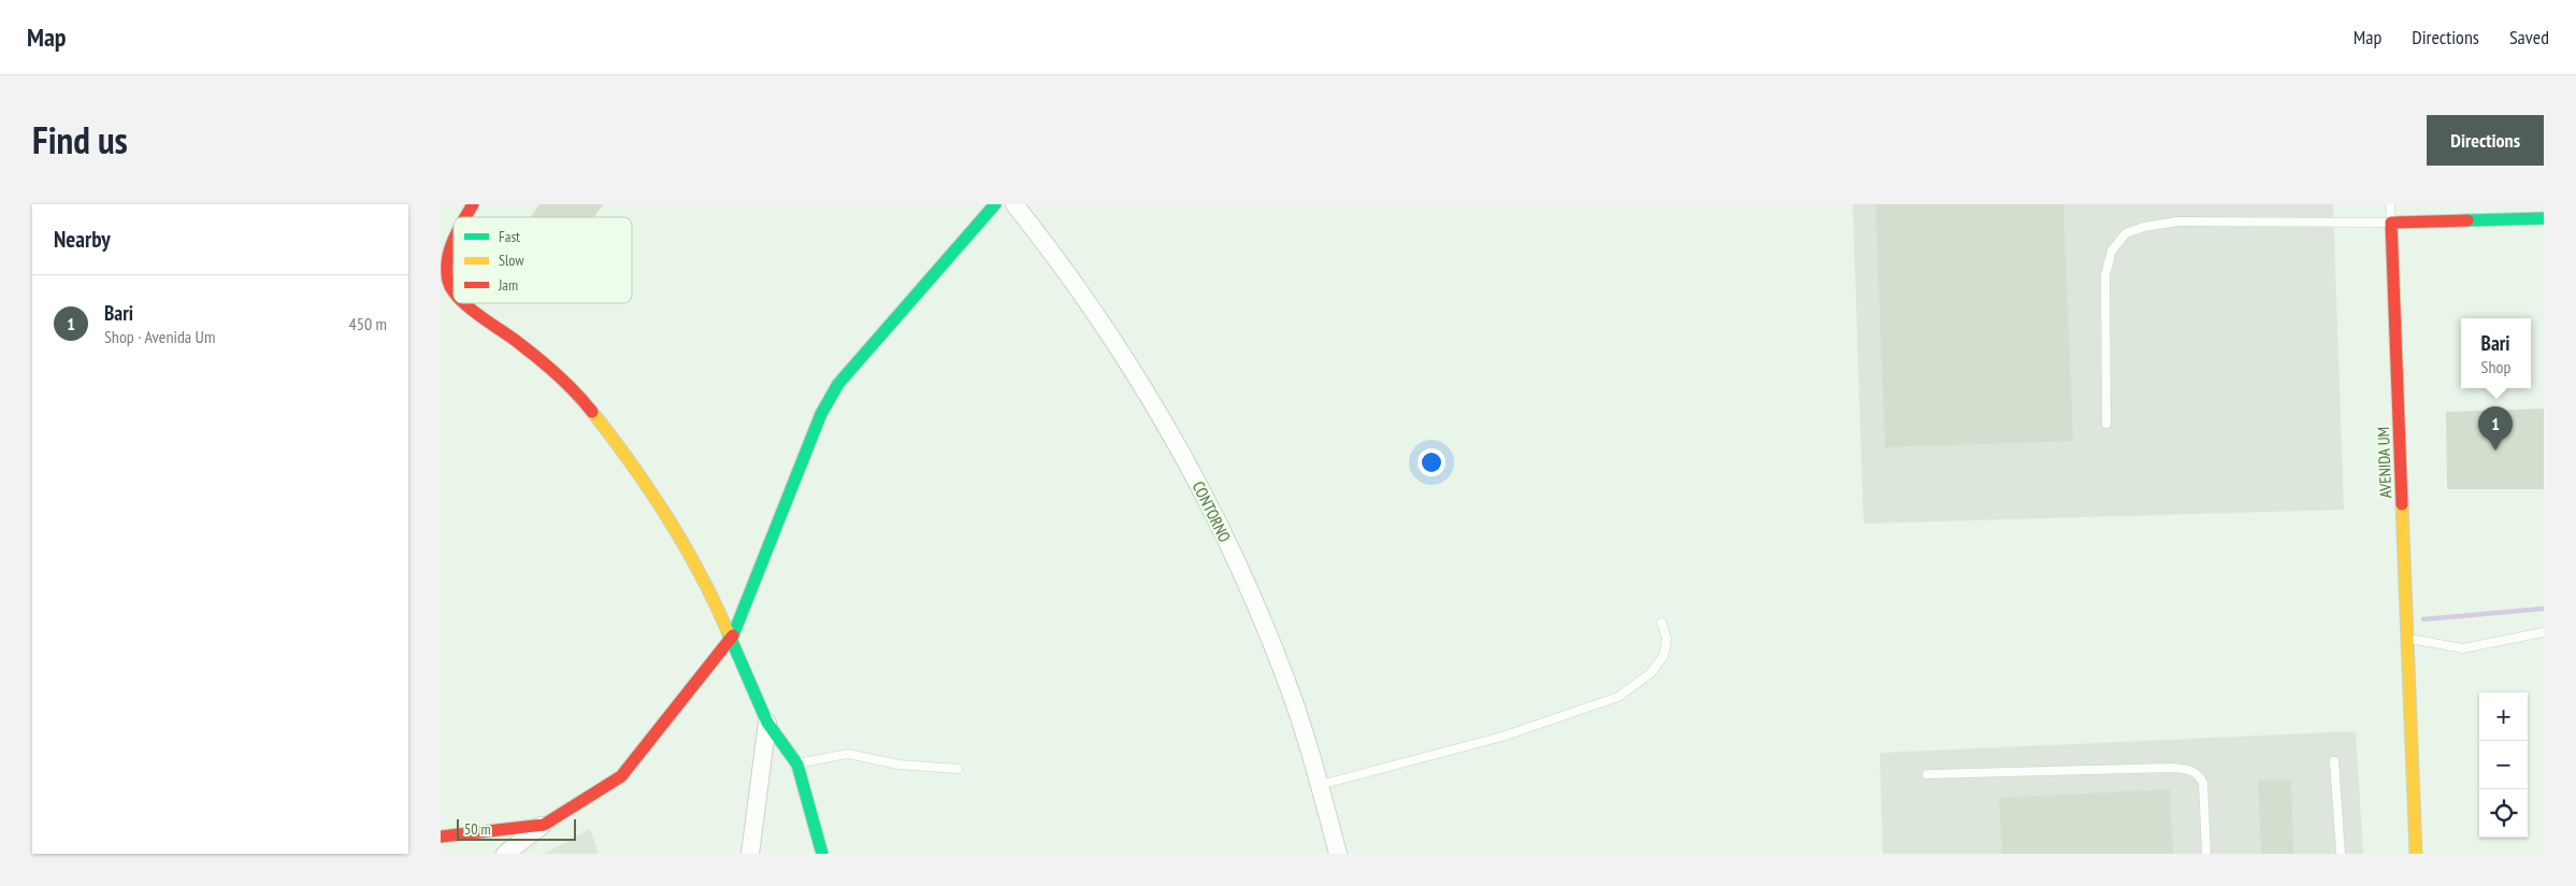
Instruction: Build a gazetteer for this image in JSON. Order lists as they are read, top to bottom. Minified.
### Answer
{"streets":{"street":["AVENIDA UM","CONTORNO"]},"legend":["Fast","Slow","Jam"],"scale_bar":"50 m","page":{"header":"Map","nav":["Map","Directions","Saved"],"title":"Find us","buttons":"Directions","heading":"Nearby","list":[{"mark":"1","name":"Bari","note":"Shop · Avenida Um","value":"450 m"}],"popup":["Bari","Shop"],"pins":"1","map_buttons":["+","−"],"scale":"50 m"}}
